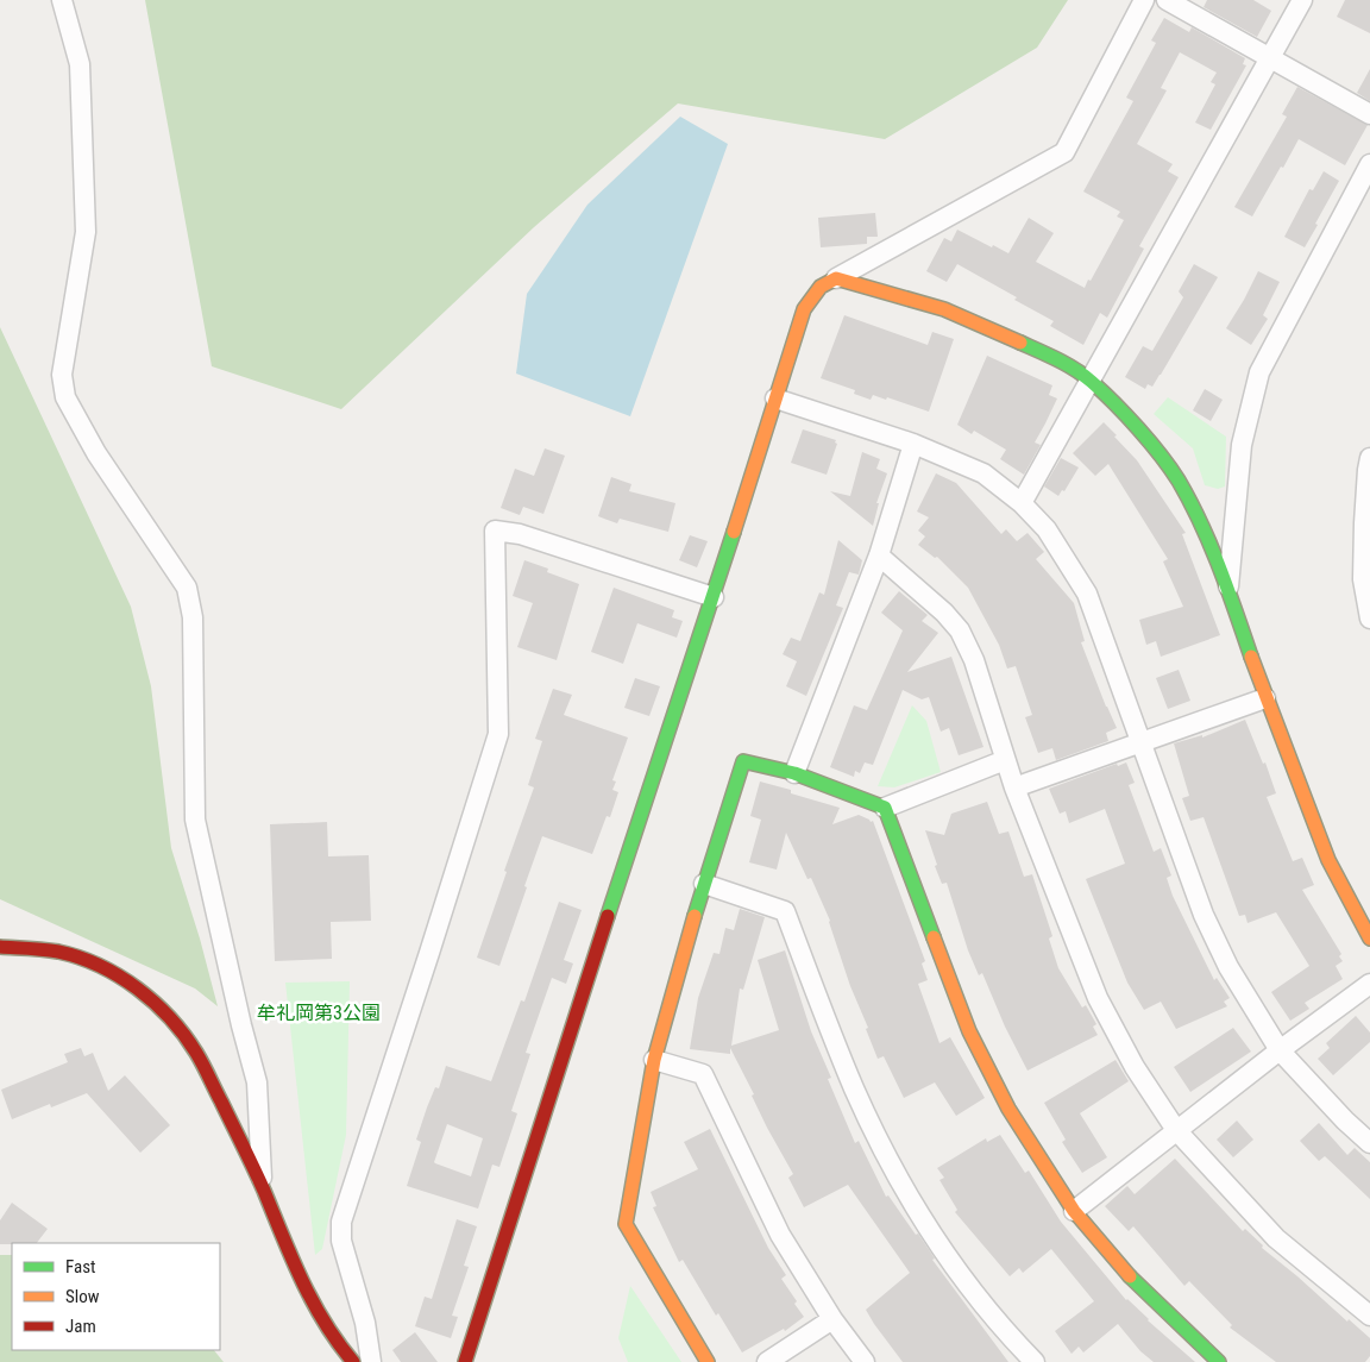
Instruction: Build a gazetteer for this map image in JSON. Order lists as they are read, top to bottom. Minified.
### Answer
{"parks":["牟礼岡第3公園"],"legend":["Fast","Slow","Jam"]}
